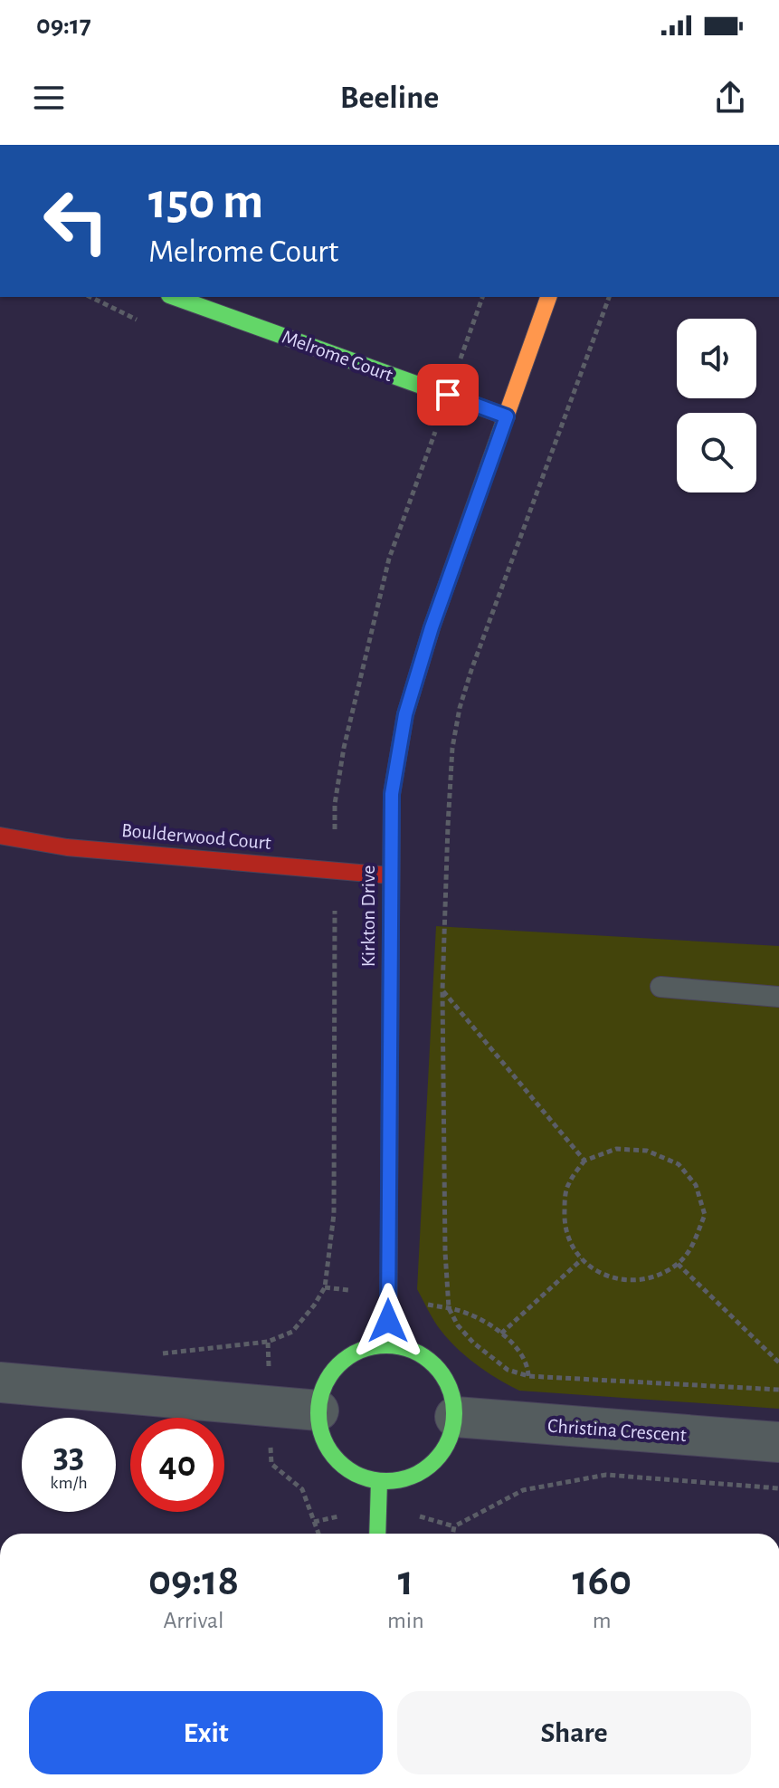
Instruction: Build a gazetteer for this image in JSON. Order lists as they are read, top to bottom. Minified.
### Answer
{"streets":{"street":["Melrome Court","Boulderwood Court","Kirkton Drive","Christina Crescent"]},"crossings":[["Melrome Court","Kirkton Drive"],["Boulderwood Court","Kirkton Drive"],["Kirkton Drive","Christina Crescent"]],"page":{"status":"09:17","header":"Beeline","turn":["150 m","Melrome Court"],"speed":"33 km/h","limit":"40","eta":["09:18","Arrival","1","min","160","m"],"buttons":["Exit","Share"]}}
